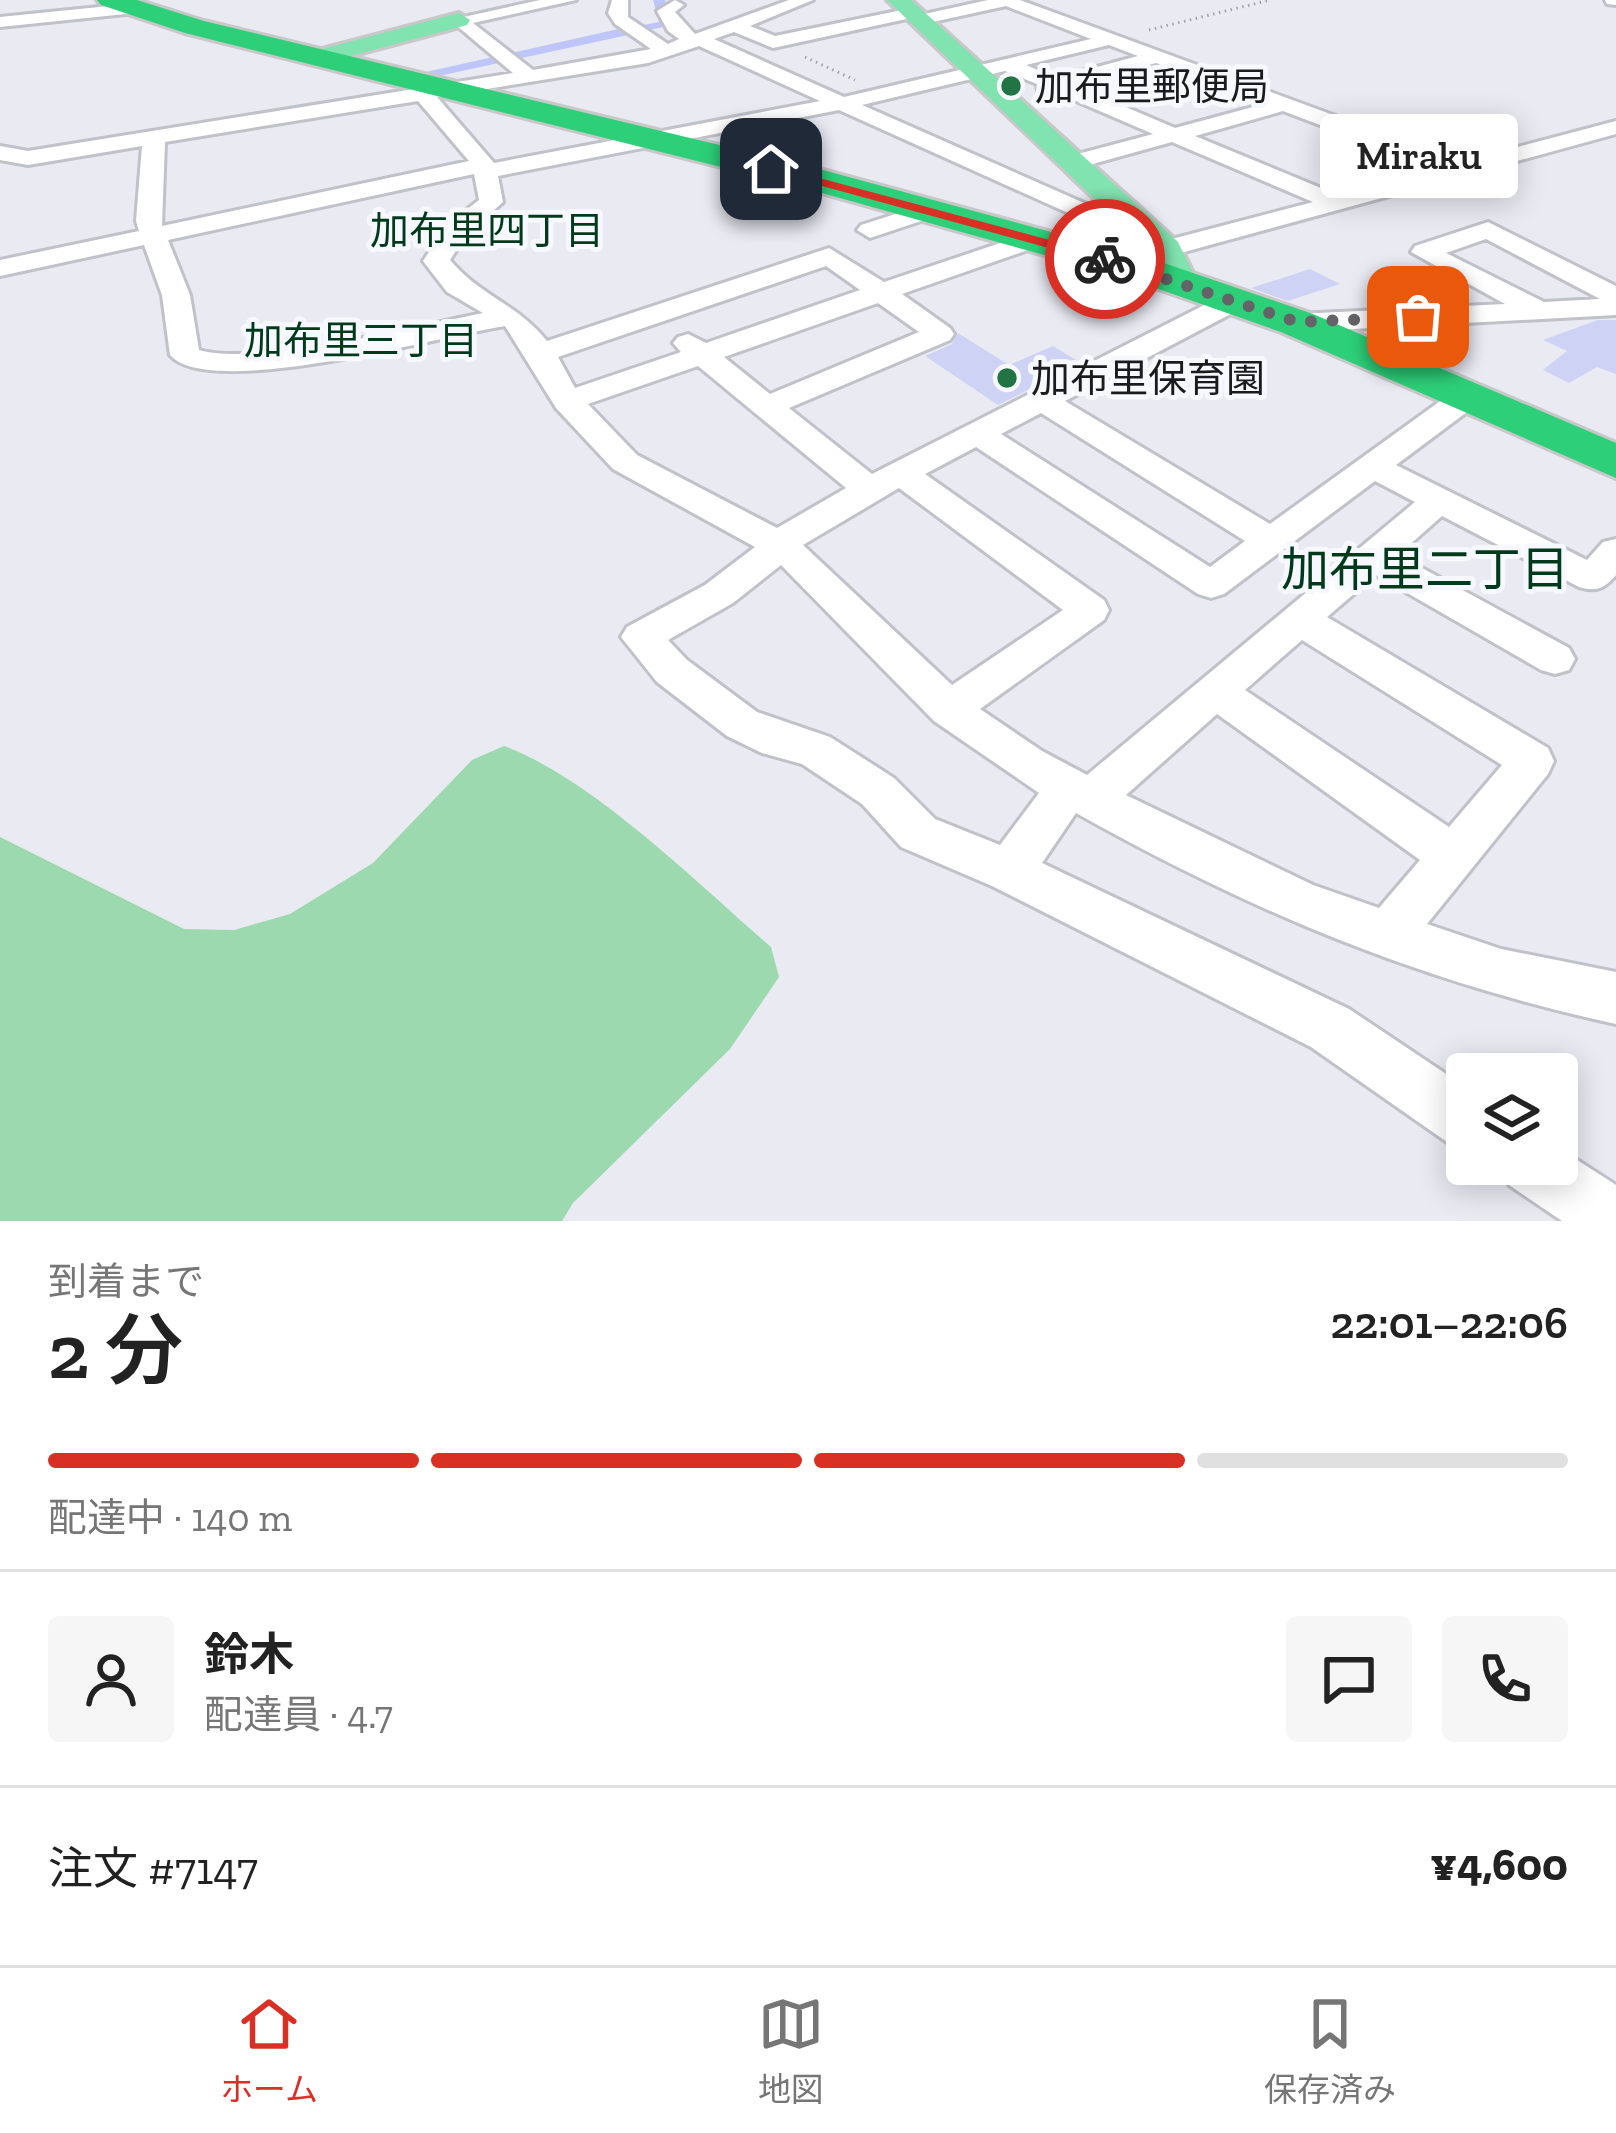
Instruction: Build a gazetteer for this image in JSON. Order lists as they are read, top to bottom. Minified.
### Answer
{"districts":["加布里四丁目","加布里三丁目","加布里二丁目"],"places":["加布里郵便局","Miraku","加布里保育園"],"page":{"bubble":"Miraku","heading":["2 分","到着まで","22:01–22:06"],"panel":["鈴木","配達員 · 4.7","注文 #7147","¥4,600"],"bar":"配達中 · 140 m","tabs":["ホーム","地図","保存済み"]}}
